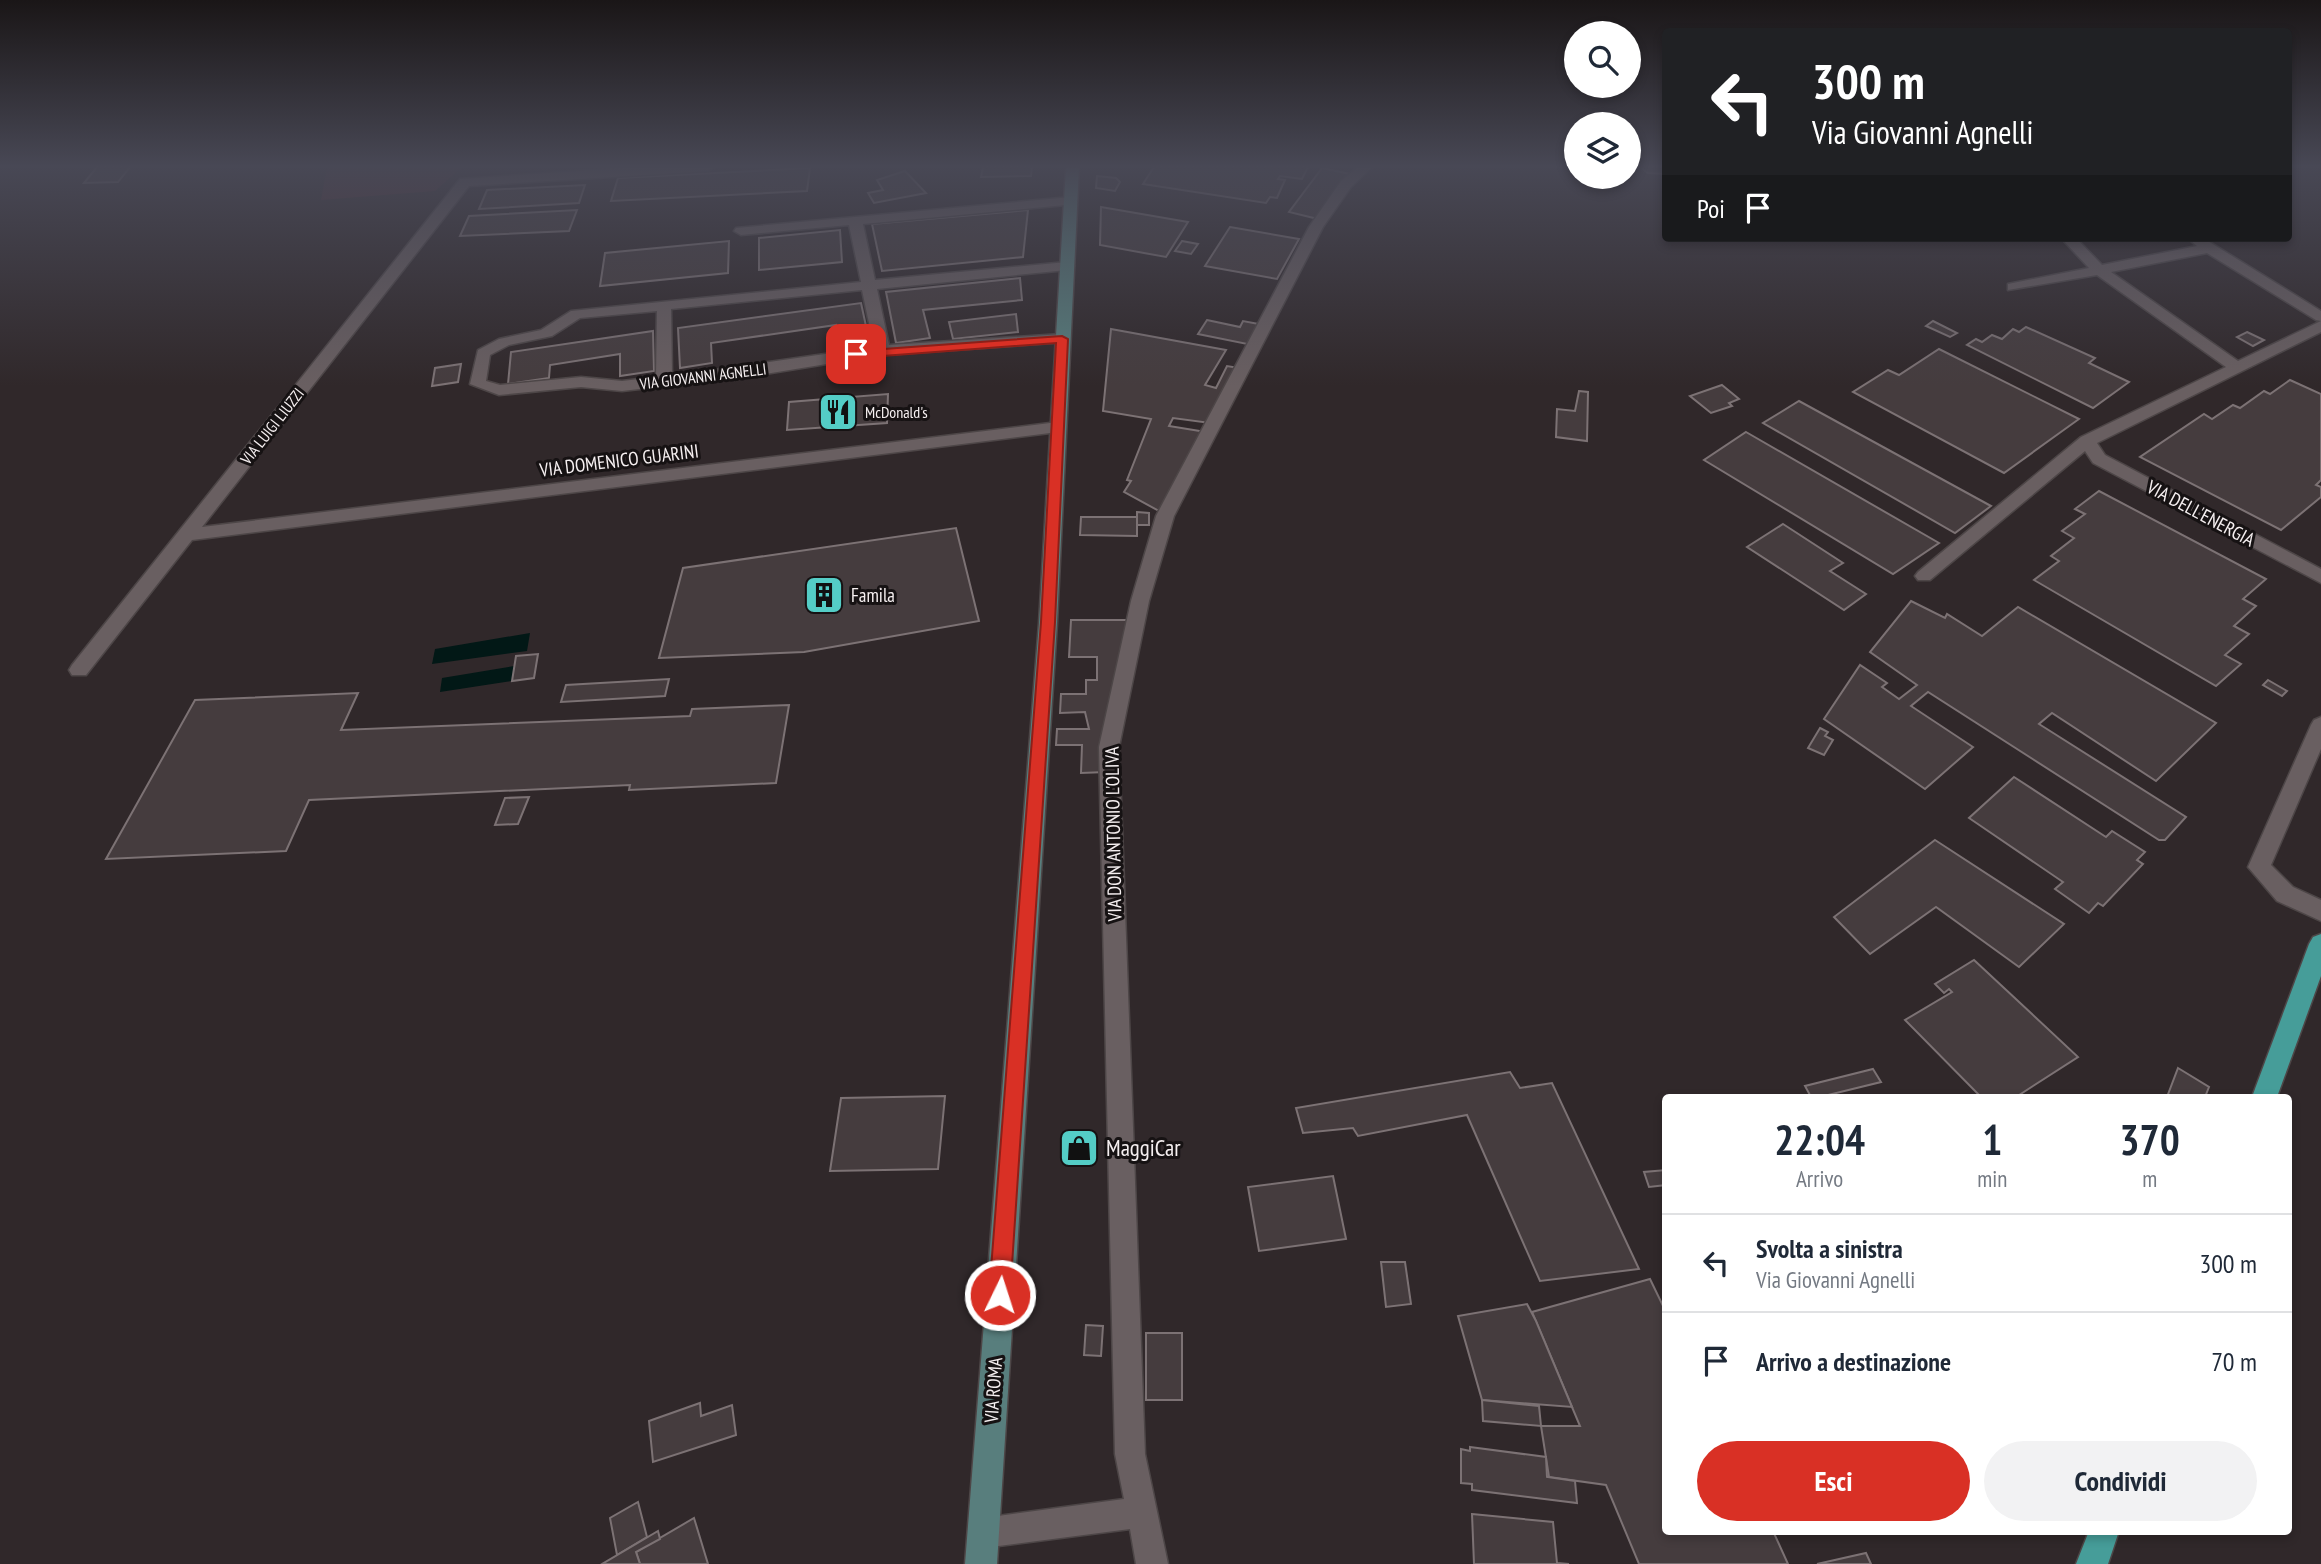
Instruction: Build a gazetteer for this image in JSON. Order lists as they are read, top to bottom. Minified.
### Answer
{"streets":{"street":["VIA GIOVANNI AGNELLI","VIA LUIGI LIUZZI","VIA DOMENICO GUARINI","VIA DELL'ENERGIA","VIA DON ANTONIO L'OLIVA","VIA ROMA"]},"crossings":[["VIA GIOVANNI AGNELLI","VIA ROMA"],["VIA LUIGI LIUZZI","VIA DOMENICO GUARINI"],["VIA DOMENICO GUARINI","VIA ROMA"]],"places":{"restaurant":["McDonald's"],"building":["Famila"],"shop":["MaggiCar"]},"page":{"turn":["300 m","Via Giovanni Agnelli"],"then":"Poi","eta":["22:04","Arrivo","1","min","370","m"],"list":[{"name":"Svolta a sinistra","note":"Via Giovanni Agnelli","value":"300 m"},{"name":"Arrivo a destinazione","value":"70 m"}],"buttons":["Esci","Condividi"]}}
